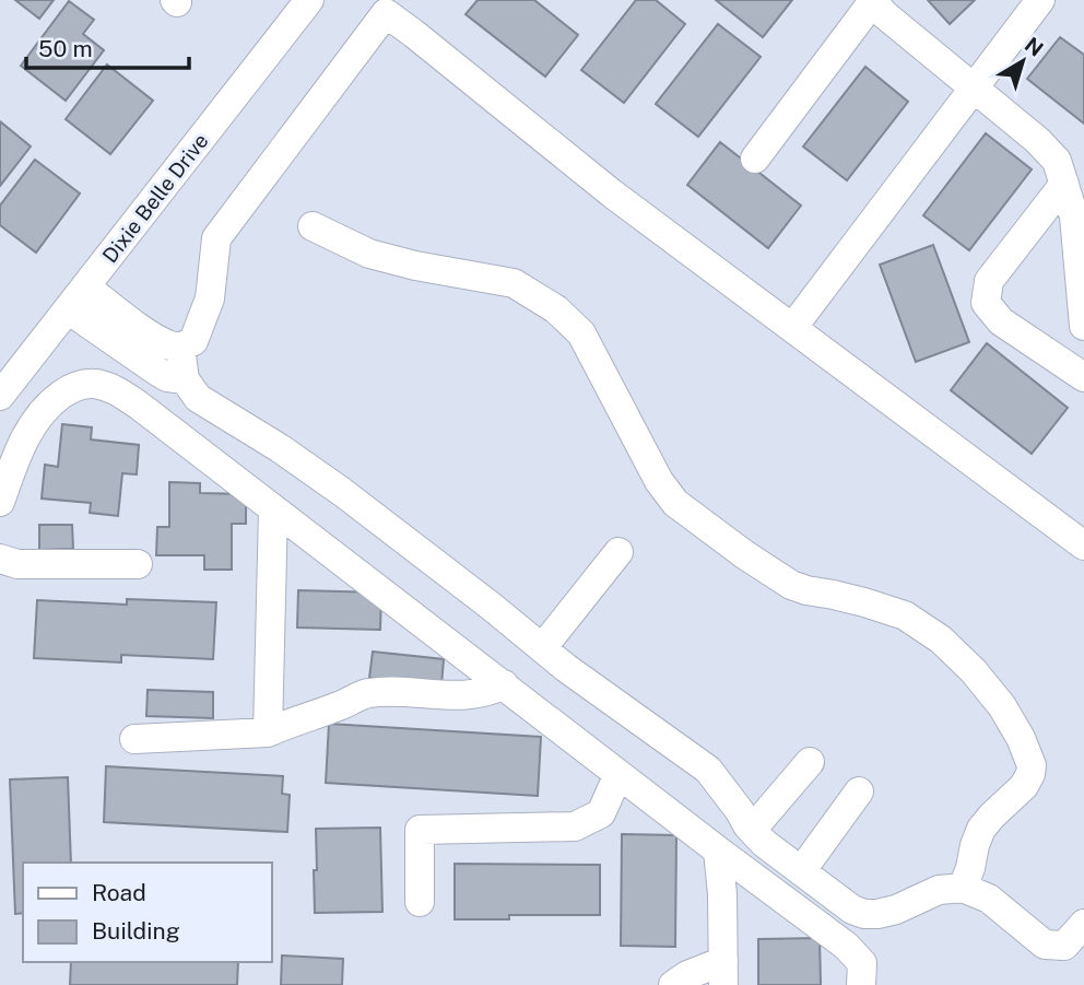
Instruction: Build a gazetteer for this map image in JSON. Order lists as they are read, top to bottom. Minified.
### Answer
{"streets":{"street":["Dixie Belle Drive"]},"legend":["Road","Building"],"scale_bar":"50 m","north":"top right"}
